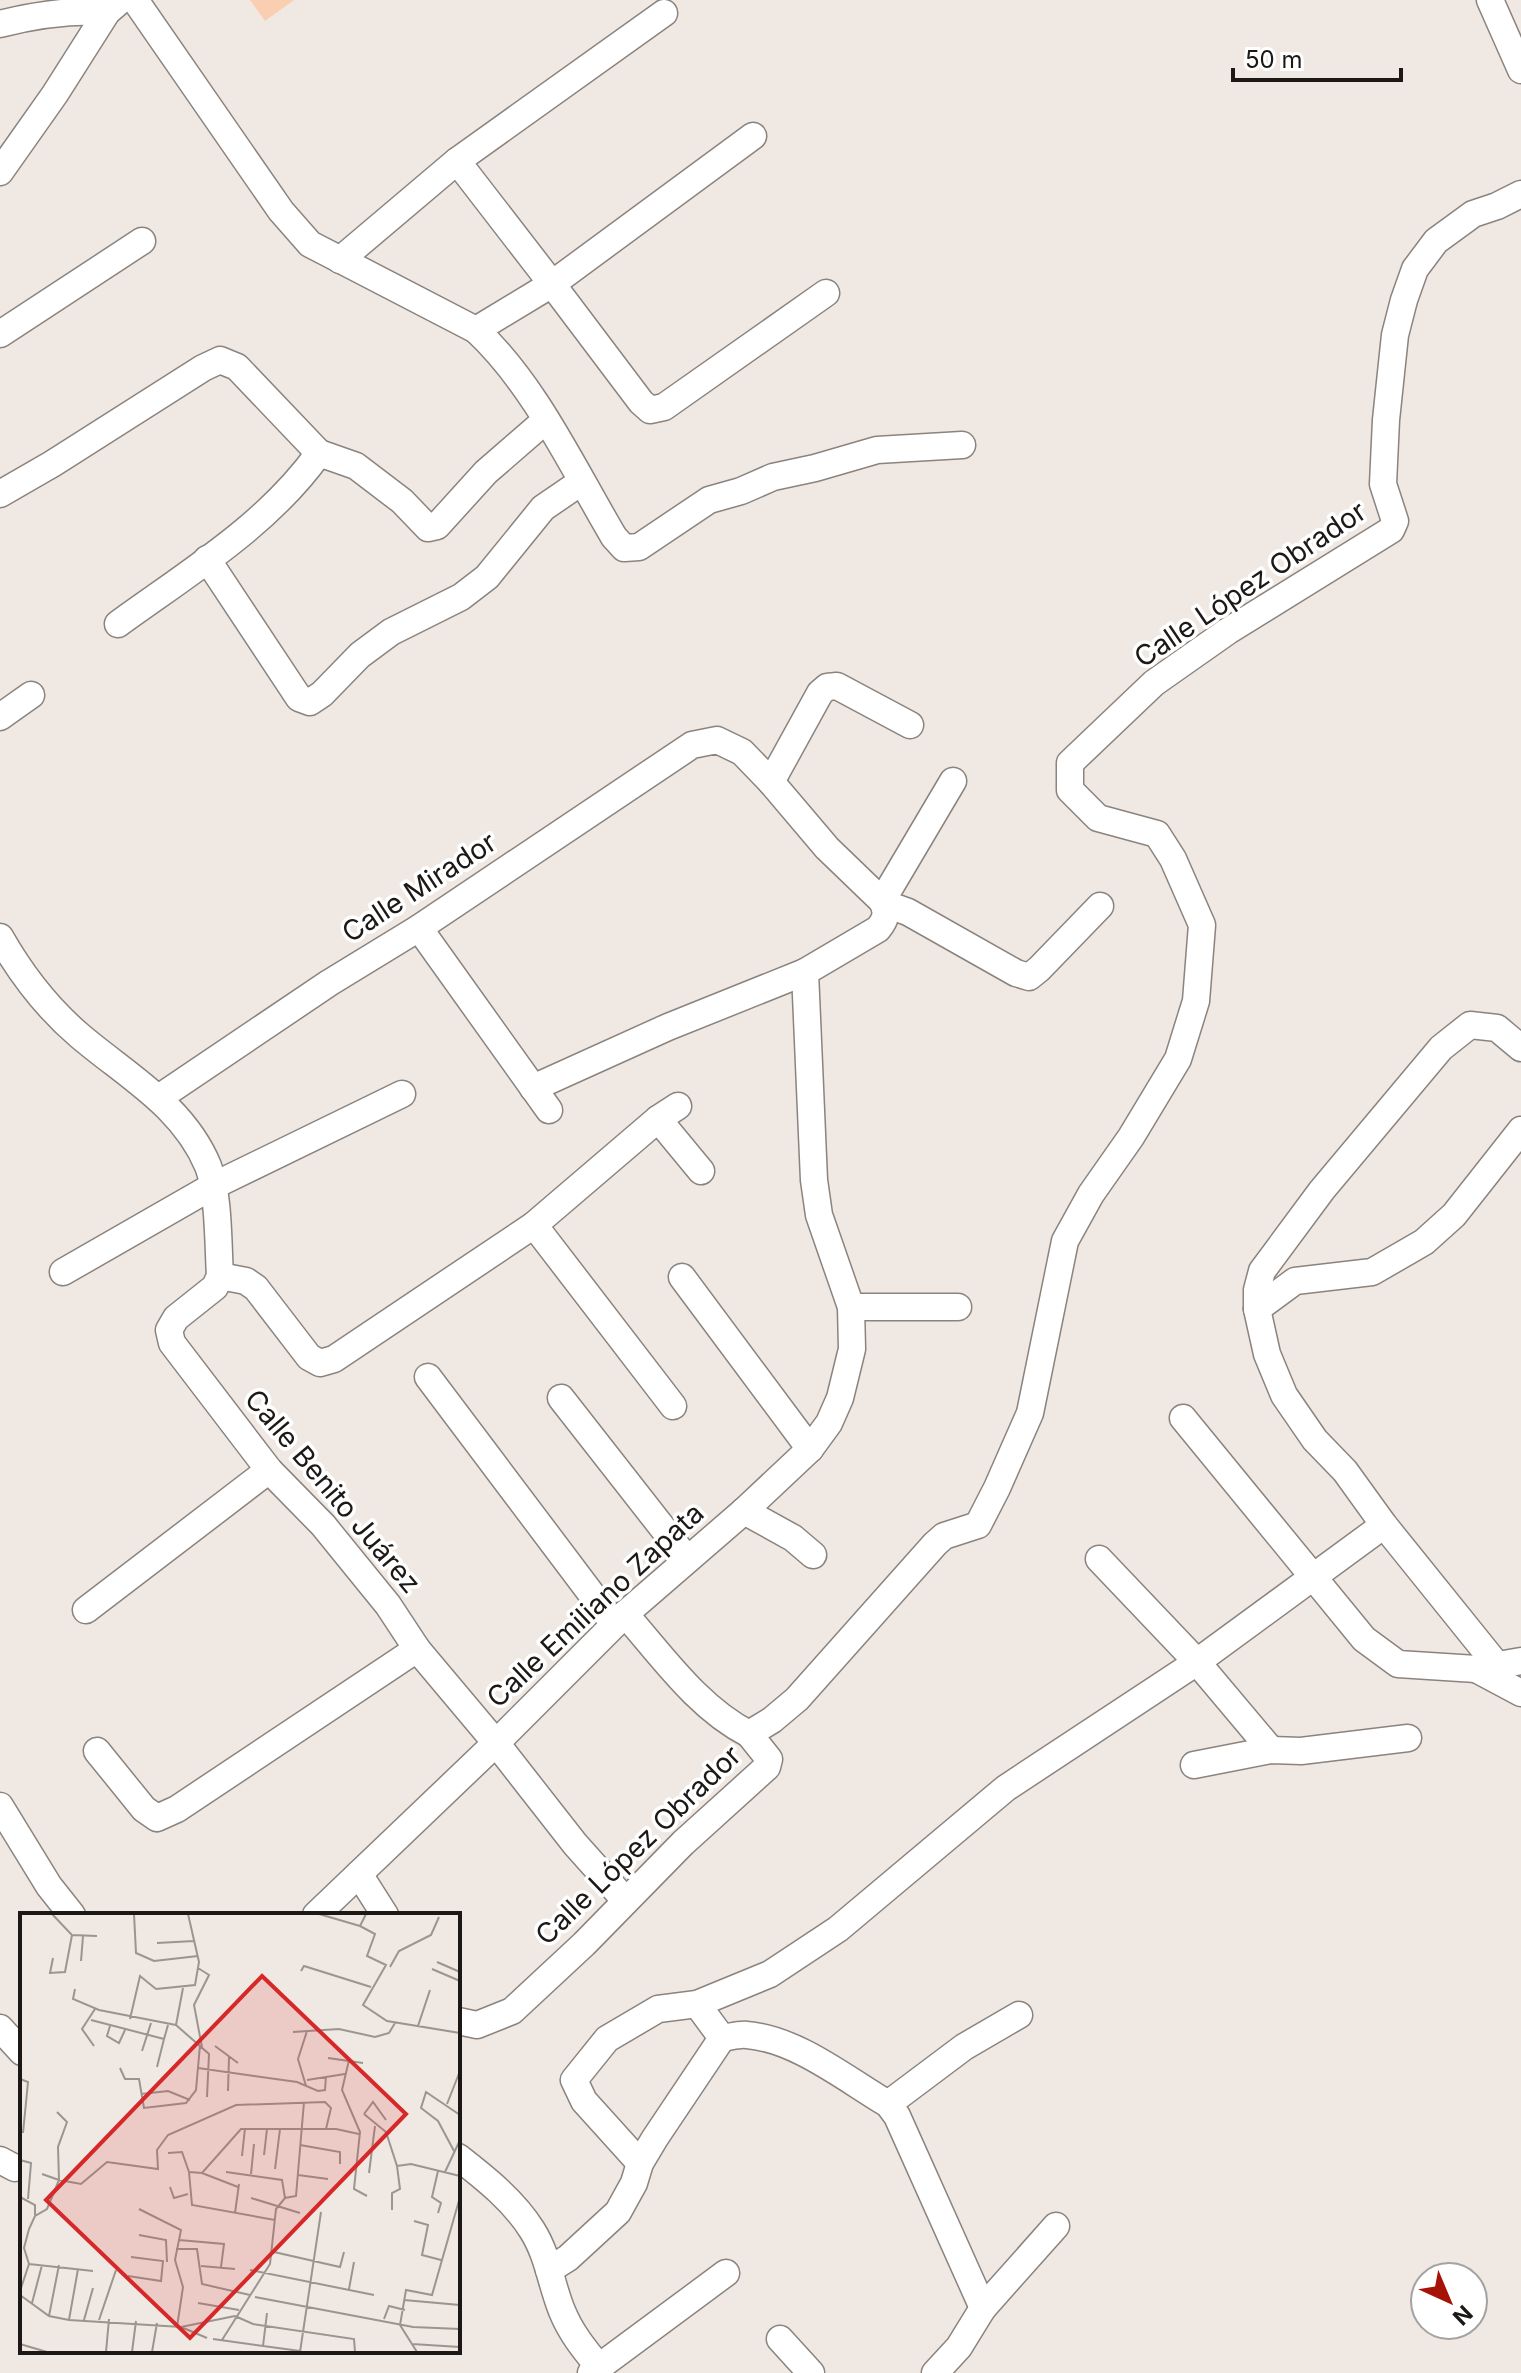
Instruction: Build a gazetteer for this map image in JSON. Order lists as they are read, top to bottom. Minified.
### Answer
{"streets":{"street":["Calle López Obrador","Calle Mirador","Calle Benito Juárez","Calle Emiliano Zapata"]},"crossings":[["Calle López Obrador","Calle Benito Juárez"],["Calle Benito Juárez","Calle Emiliano Zapata"]],"scale_bar":"50 m","north":"bottom right"}
